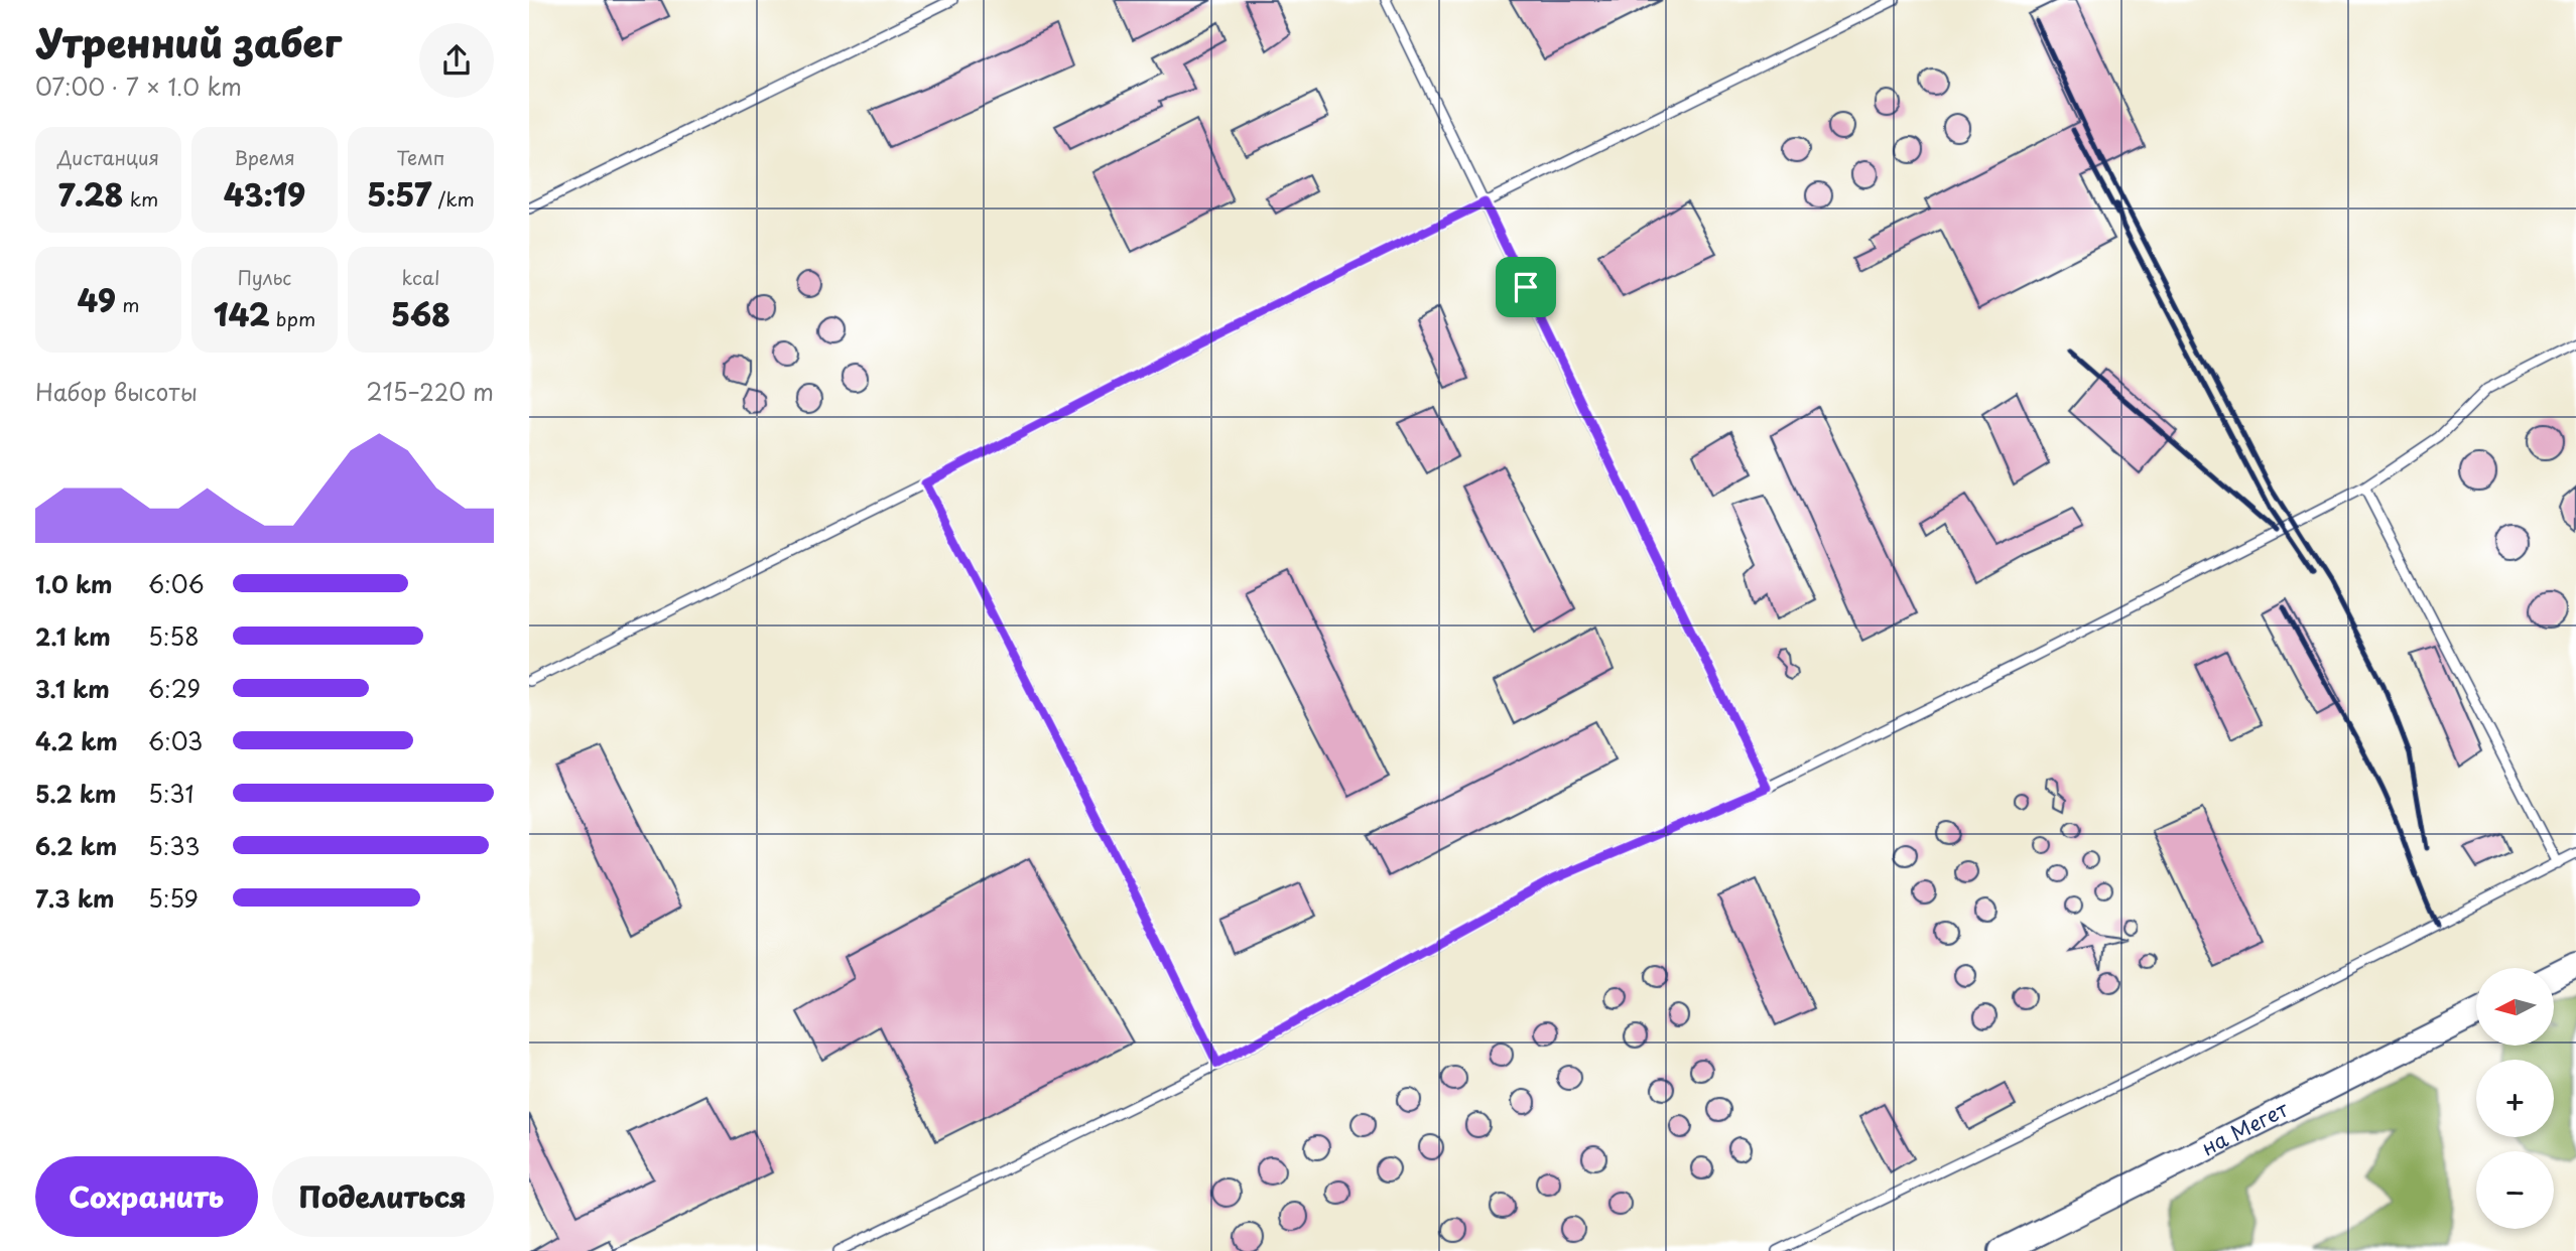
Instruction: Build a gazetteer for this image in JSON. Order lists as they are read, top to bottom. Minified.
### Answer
{"streets":{"street":["на Мегет"]},"north":"left","page":{"heading":["Утренний забег","07:00 · 7 × 1.0 km"],"stats":[["Дистанция","7.28 km"],["Время","43:19"],["Темп","5:57 /km"],["49 m"],["Пульс","142 bpm"],["kcal","568"]],"chart":["Набор высоты","215–220 m"],"list":[{"name":"1.0 km","note":"6:06"},{"name":"2.1 km","note":"5:58"},{"name":"3.1 km","note":"6:29"},{"name":"4.2 km","note":"6:03"},{"name":"5.2 km","note":"5:31"},{"name":"6.2 km","note":"5:33"},{"name":"7.3 km","note":"5:59"}],"map_buttons":["+","−"],"buttons":["Сохранить","Поделиться"]}}
